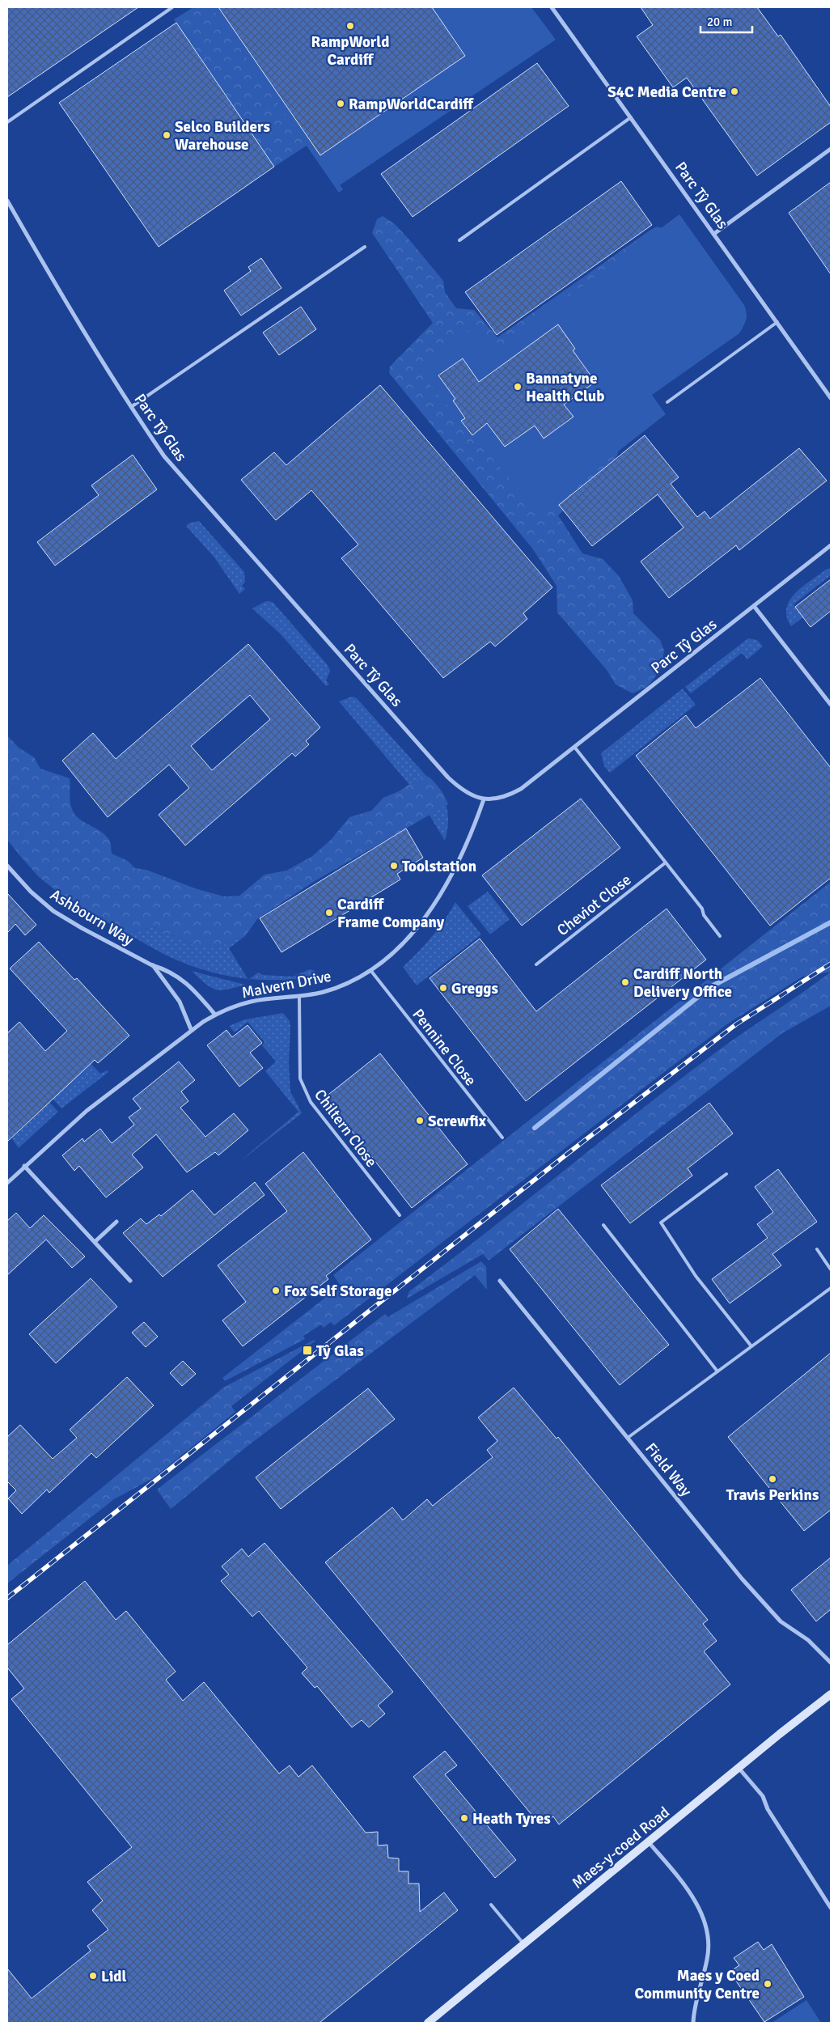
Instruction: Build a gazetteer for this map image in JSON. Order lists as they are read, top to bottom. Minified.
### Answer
{"streets":{"street":["Parc Tŷ Glas","Ashbourn Way","Malvern Drive","Field Way","Maes-y-coed Road"],"lane":["Cheviot Close","Pennine Close","Chiltern Close"]},"crossings":[["Parc Tŷ Glas","Malvern Drive"],["Ashbourn Way","Malvern Drive"],["Malvern Drive","Pennine Close"],["Malvern Drive","Chiltern Close"]],"places":{"other":["RampWorld Cardiff","S4C Media Centre","RampWorldCardiff","Selco Builders Warehouse","Bannatyne Health Club","Toolstation","Cardiff Frame Company","Cardiff North Delivery Office","Greggs","Screwfix","Fox Self Storage","Travis Perkins","Heath Tyres","Lidl","Maes y Coed Community Centre"],"transit":["Tŷ Glas"]},"scale_bar":"20 m"}
